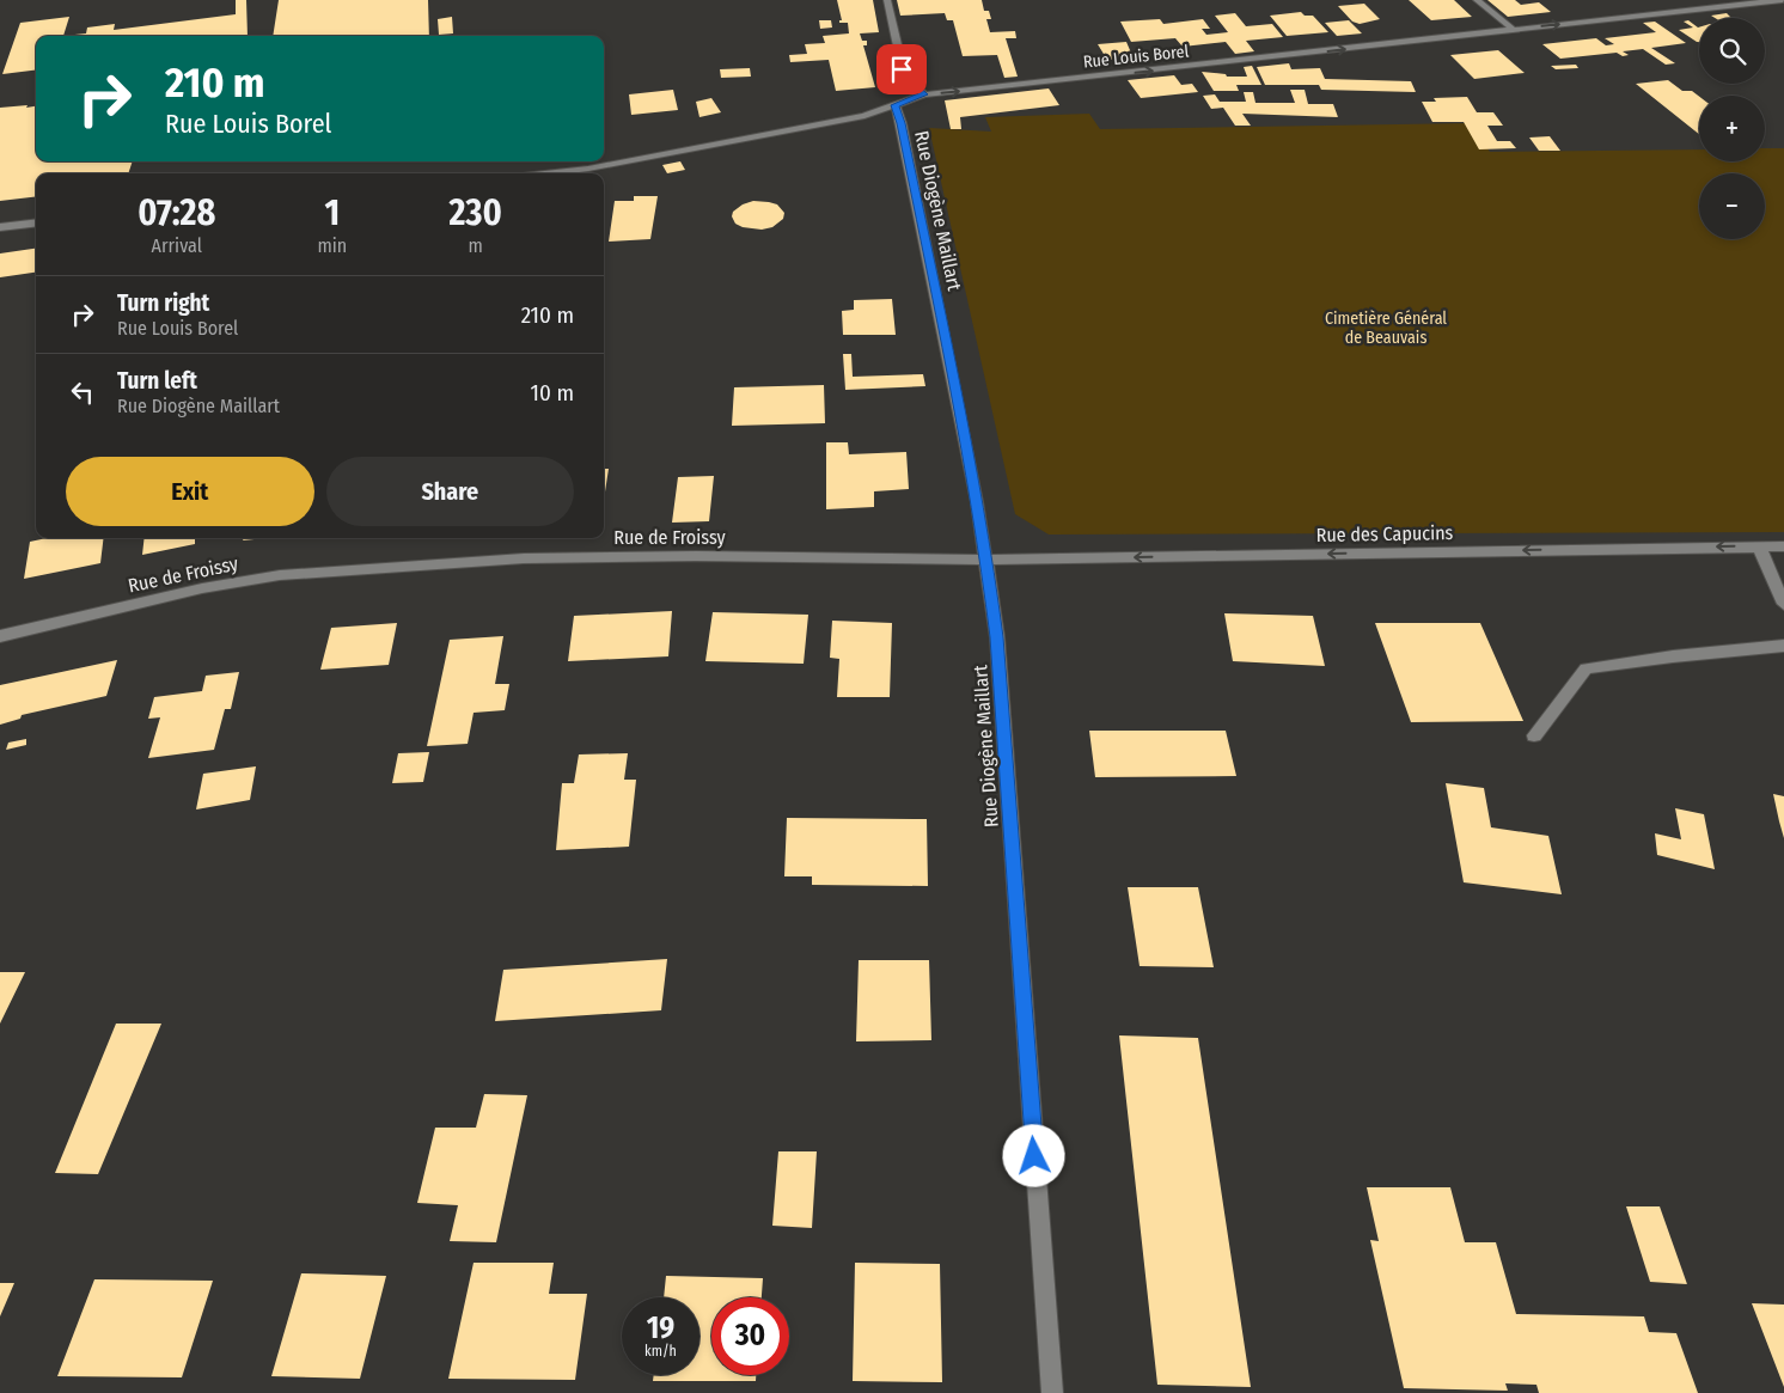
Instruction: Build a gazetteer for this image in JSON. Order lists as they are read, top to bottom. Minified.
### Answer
{"streets":{"street":["Rue Louis Borel","Rue Diogène Maillart","Rue des Capucins","Rue de Froissy"]},"crossings":[["Rue Louis Borel","Rue Diogène Maillart"],["Rue Diogène Maillart","Rue des Capucins"],["Rue Diogène Maillart","Rue de Froissy"],["Rue des Capucins","Rue de Froissy"]],"one_way":["Rue Louis Borel","Rue des Capucins"],"parks":["Cimetière Général de Beauvais"],"page":{"map_buttons":["+","−"],"turn":["210 m","Rue Louis Borel"],"eta":["07:28","Arrival","1","min","230","m"],"list":[{"name":"Turn right","note":"Rue Louis Borel","value":"210 m"},{"name":"Turn left","note":"Rue Diogène Maillart","value":"10 m"}],"buttons":["Exit","Share"],"speed":"19 km/h","limit":"30"}}
